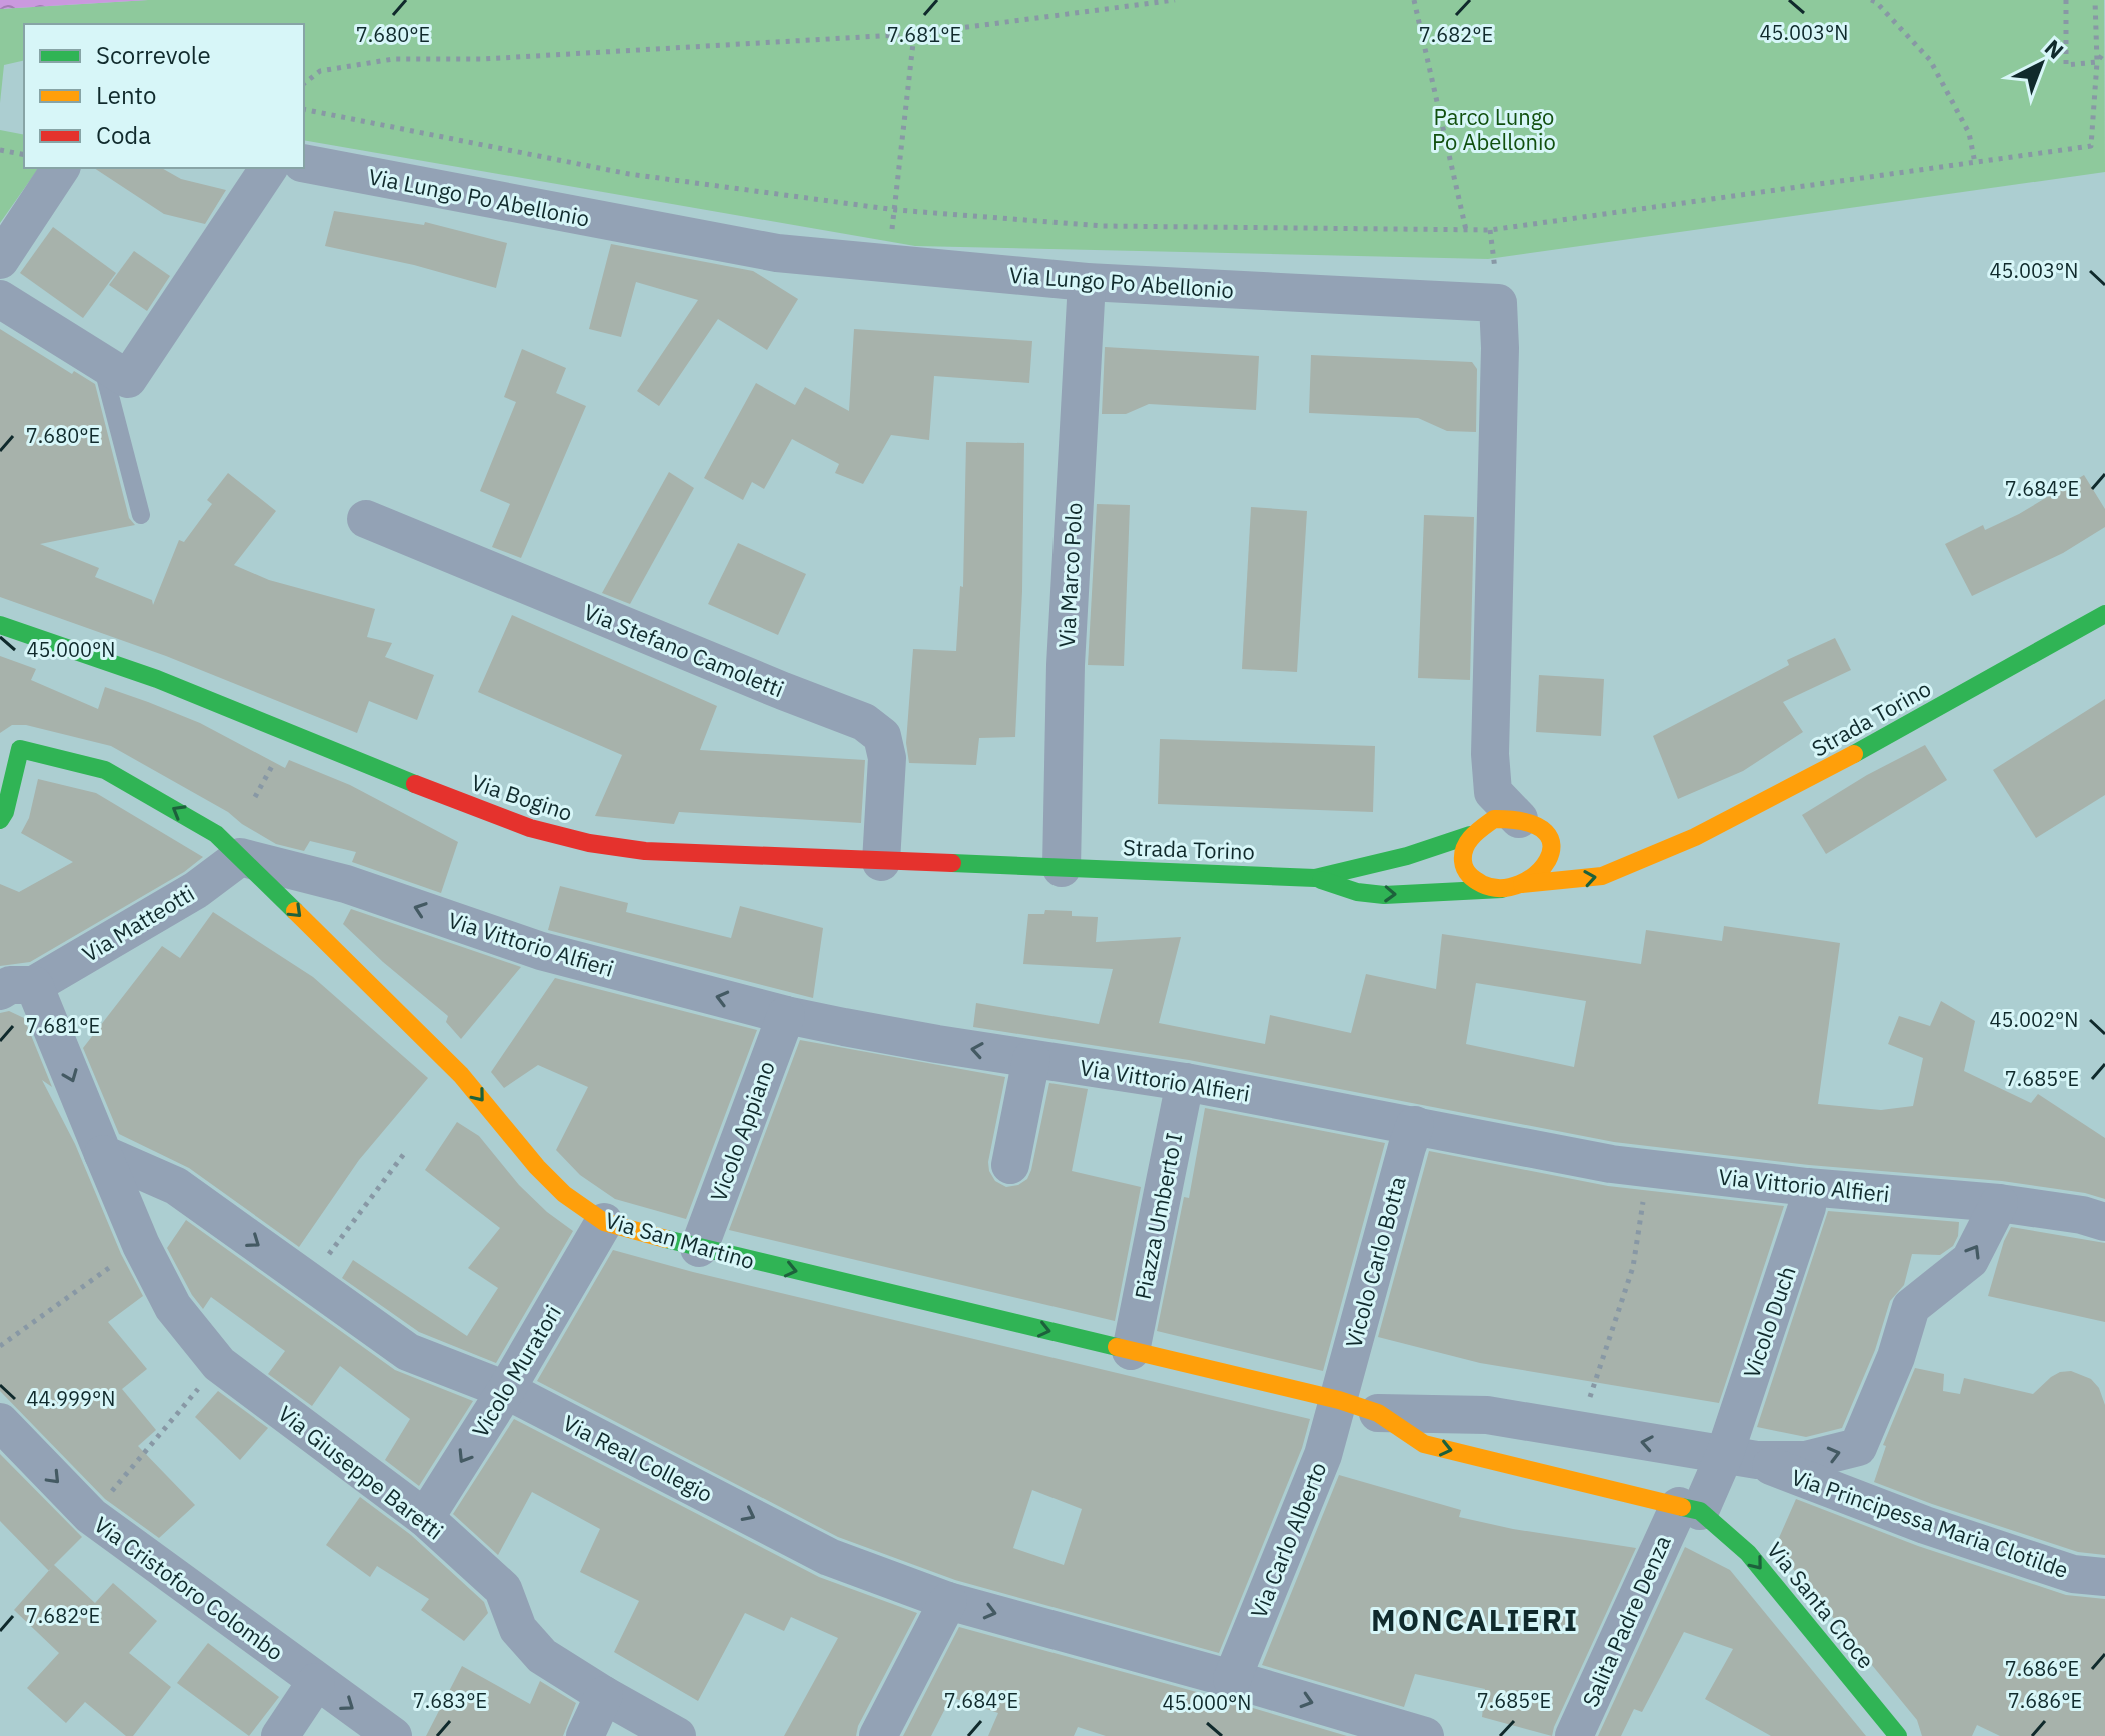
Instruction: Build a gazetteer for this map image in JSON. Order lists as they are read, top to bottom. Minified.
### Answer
{"streets":{"main road":["Strada Torino","Via Bogino","Via San Martino","Via Santa Croce"],"street":["Via Lungo Po Abellonio","Via Marco Polo","Via Stefano Camoletti","Via Matteotti","Via Vittorio Alfieri","Vicolo Appiano","Piazza Umberto I","Vicolo Carlo Botta","Vicolo Duch","Vicolo Muratori","Via Real Collegio","Via Giuseppe Baretti","Via Principessa Maria Clotilde","Via Carlo Alberto","Via Cristoforo Colombo","Salita Padre Denza"]},"crossings":[["Via Lungo Po Abellonio","Via Marco Polo"],["Via Lungo Po Abellonio","Strada Torino"],["Via Marco Polo","Strada Torino"],["Via Marco Polo","Via Bogino"],["Via Stefano Camoletti","Via Bogino"],["Strada Torino","Via Bogino"],["Via Matteotti","Via Vittorio Alfieri"],["Via Matteotti","Via San Martino"],["Via Vittorio Alfieri","Vicolo Appiano"],["Via Vittorio Alfieri","Piazza Umberto I"],["Via Vittorio Alfieri","Via San Martino"],["Via Vittorio Alfieri","Vicolo Carlo Botta"],["Via Vittorio Alfieri","Vicolo Duch"],["Vicolo Appiano","Via San Martino"],["Piazza Umberto I","Via San Martino"],["Via San Martino","Vicolo Carlo Botta"],["Via San Martino","Vicolo Duch"],["Via San Martino","Vicolo Muratori"],["Via San Martino","Via Carlo Alberto"],["Via San Martino","Via Santa Croce"],["Via San Martino","Salita Padre Denza"],["Vicolo Carlo Botta","Via Carlo Alberto"],["Vicolo Duch","Via Principessa Maria Clotilde"],["Vicolo Duch","Via Santa Croce"],["Vicolo Duch","Salita Padre Denza"],["Vicolo Muratori","Via Real Collegio"],["Vicolo Muratori","Via Giuseppe Baretti"],["Via Real Collegio","Via Giuseppe Baretti"],["Via Real Collegio","Via Carlo Alberto"],["Via Santa Croce","Salita Padre Denza"]],"one_way":["Via Vittorio Alfieri","Vicolo Muratori","Via Real Collegio","Via Cristoforo Colombo","Via Santa Croce"],"districts":["MONCALIERI"],"parks":["Parco Lungo Po Abellonio"],"legend":["Scorrevole","Lento","Coda"],"north":"top right","coordinates":["45.003°N","7.680°E","7.681°E","7.682°E","7.684°E","45.000°N","45.002°N","7.685°E","44.999°N","7.686°E","7.683°E"]}
